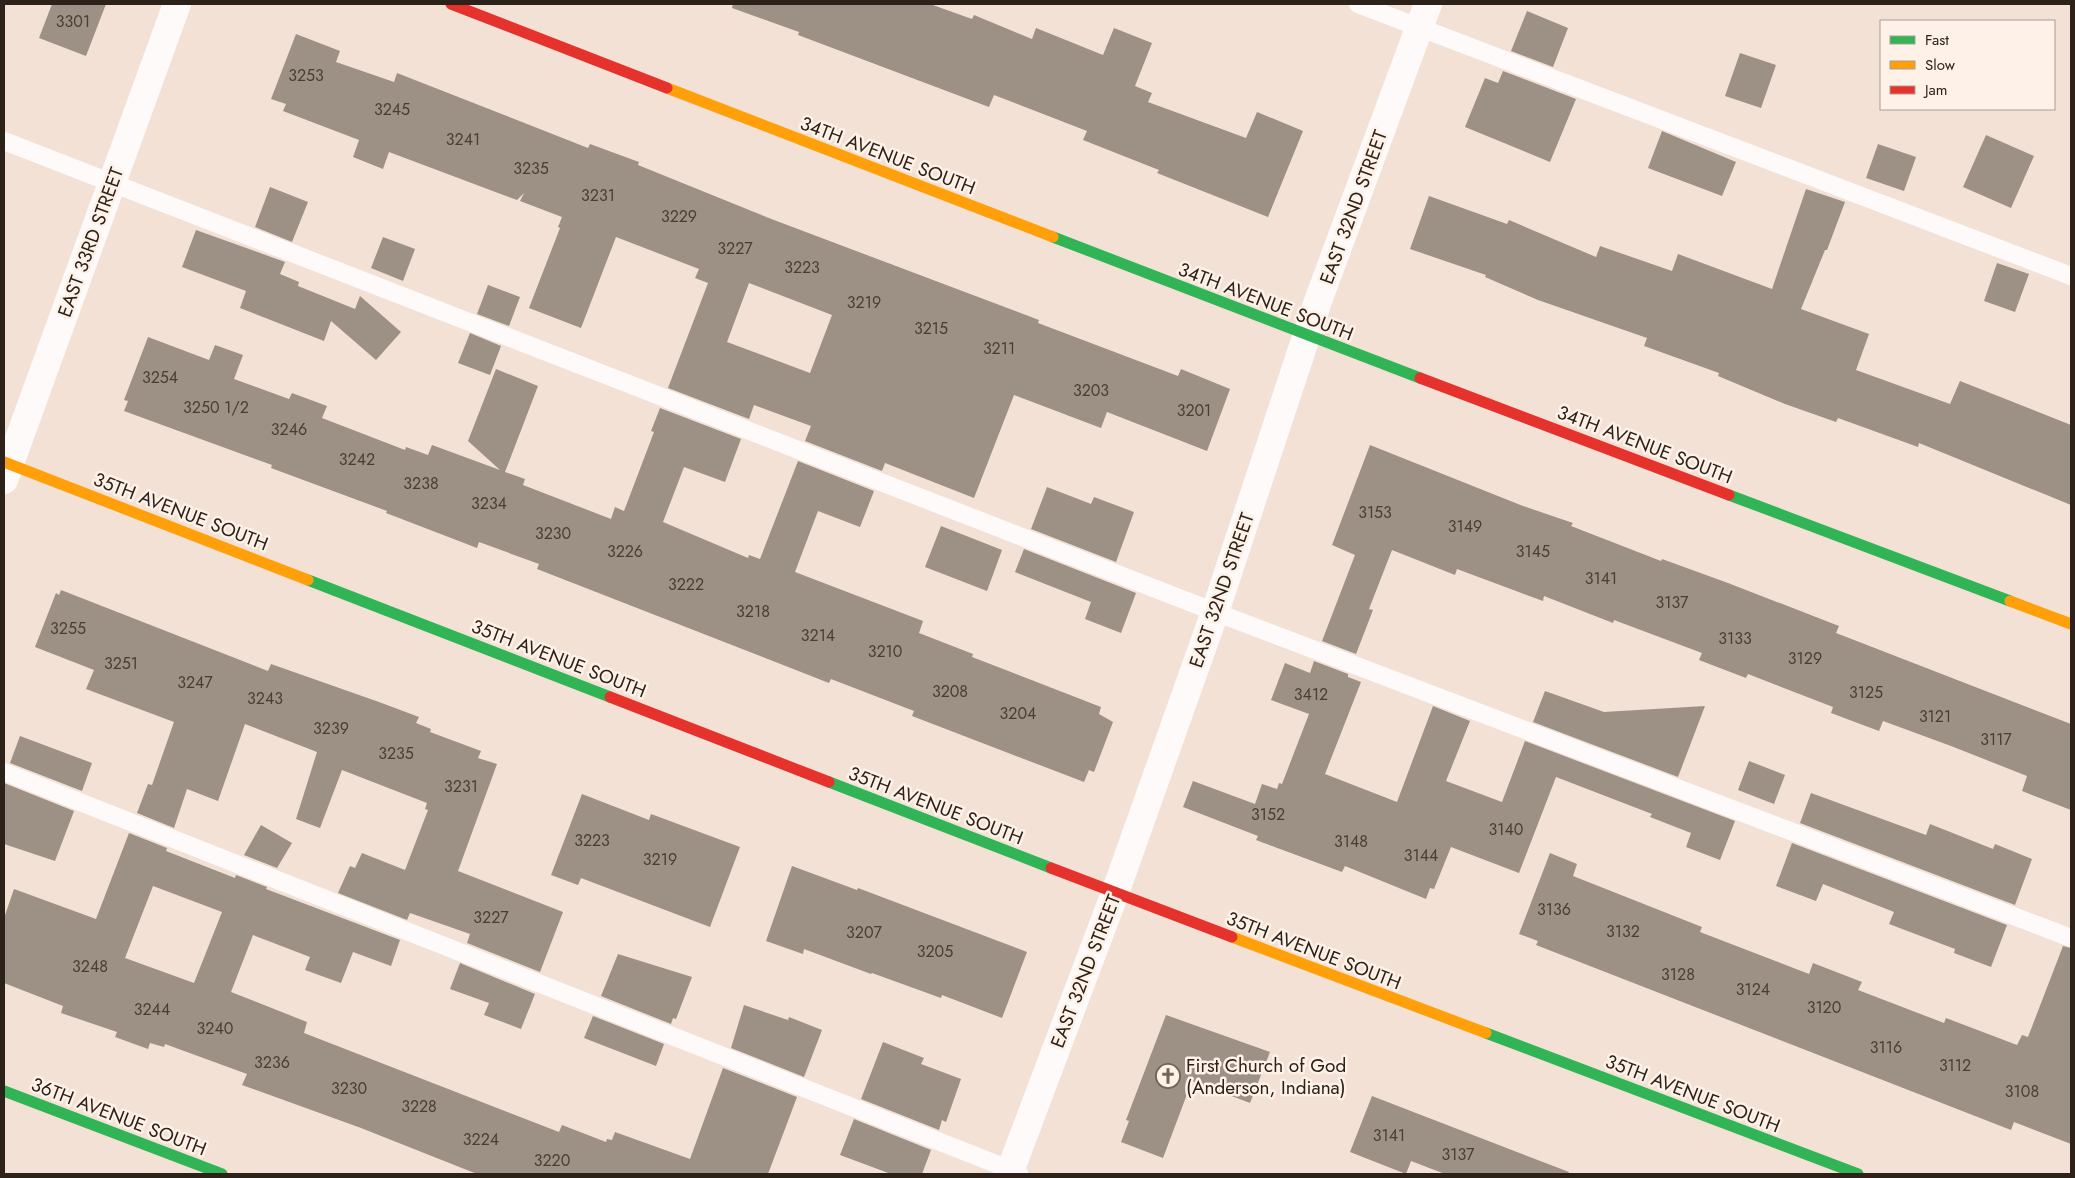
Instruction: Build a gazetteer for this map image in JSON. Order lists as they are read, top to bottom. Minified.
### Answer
{"streets":{"street":["34TH AVENUE SOUTH","EAST 32ND STREET","EAST 33RD STREET","35TH AVENUE SOUTH","36TH AVENUE SOUTH"]},"crossings":[["34TH AVENUE SOUTH","EAST 32ND STREET"],["EAST 32ND STREET","35TH AVENUE SOUTH"],["EAST 33RD STREET","35TH AVENUE SOUTH"]],"places":{"church":["First Church of God (Anderson, Indiana)"]},"house_numbers":["3301","3253","3245","3241","3235","3231","3229","3227","3223","3219","3215","3211","3254","3203","3250 1/2","3201","3246","3242","3238","3234","3153","3149","3230","3226","3145","3141","3222","3137","3218","3255","3214","3133","3210","3129","3251","3247","3208","3125","3412","3243","3204","3121","3239","3117","3235","3231","3152","3140","3223","3148","3144","3219","3136","3227","3132","3207","3205","3248","3128","3124","3120","3244","3240","3116","3236","3112","3230","3108","3228","3141","3224","3137","3220"],"legend":["Fast","Slow","Jam"]}
